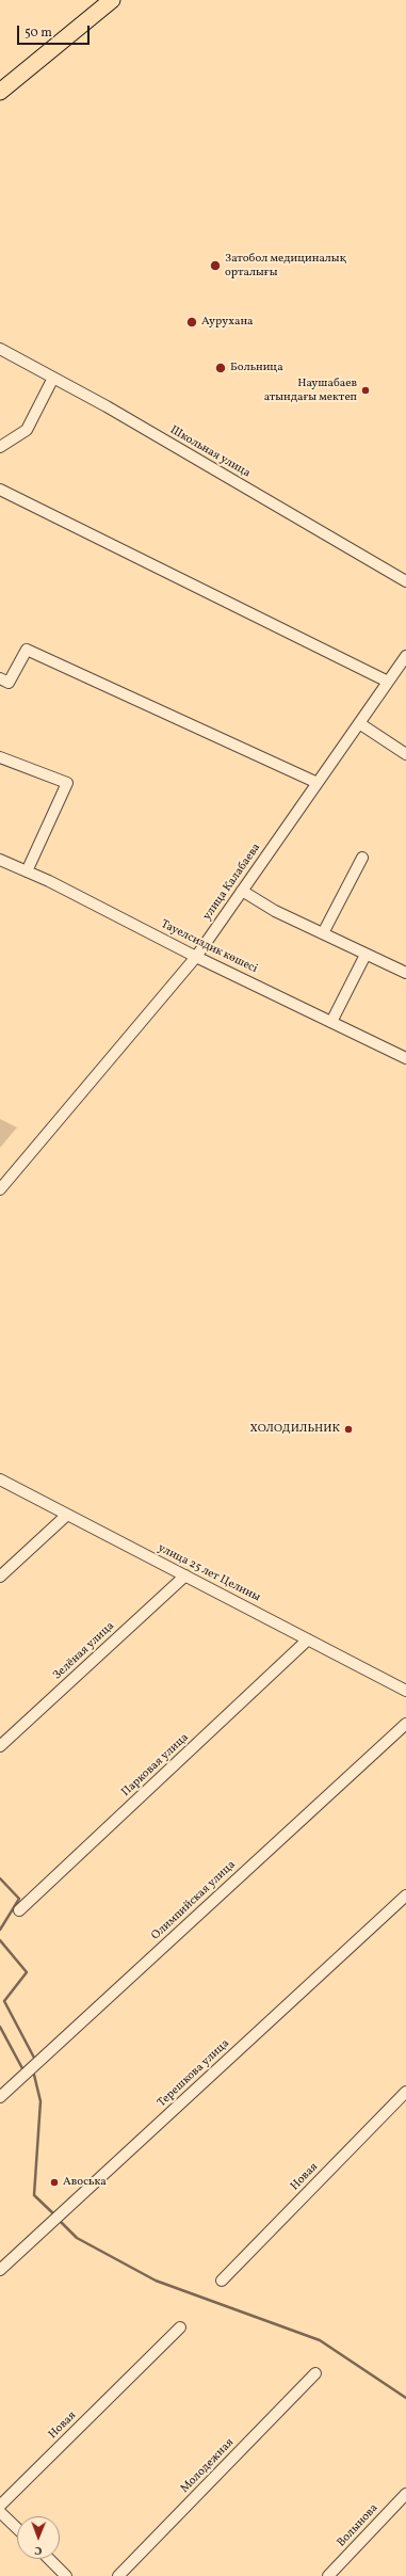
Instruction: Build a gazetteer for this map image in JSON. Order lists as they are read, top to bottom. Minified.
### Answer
{"streets":{"street":["Школьная улица","улица Калабаева","Тауелсиздик көшесі","улица 25 лет Целины","Зелёная улица","Парковая улица","Олимпийская улица","Терешкова улица","Новая","Молодежная","Волынова"]},"crossings":[["улица Калабаева","Тауелсиздик көшесі"],["улица 25 лет Целины","Зелёная улица"],["улица 25 лет Целины","Парковая улица"]],"places":["Затобол медициналық орталығы","Аурухана","Больница","Наушабаев атындағы мектеп","ХОЛОДИЛЬНИК","Авоська"],"scale_bar":"50 m","north":"bottom"}
